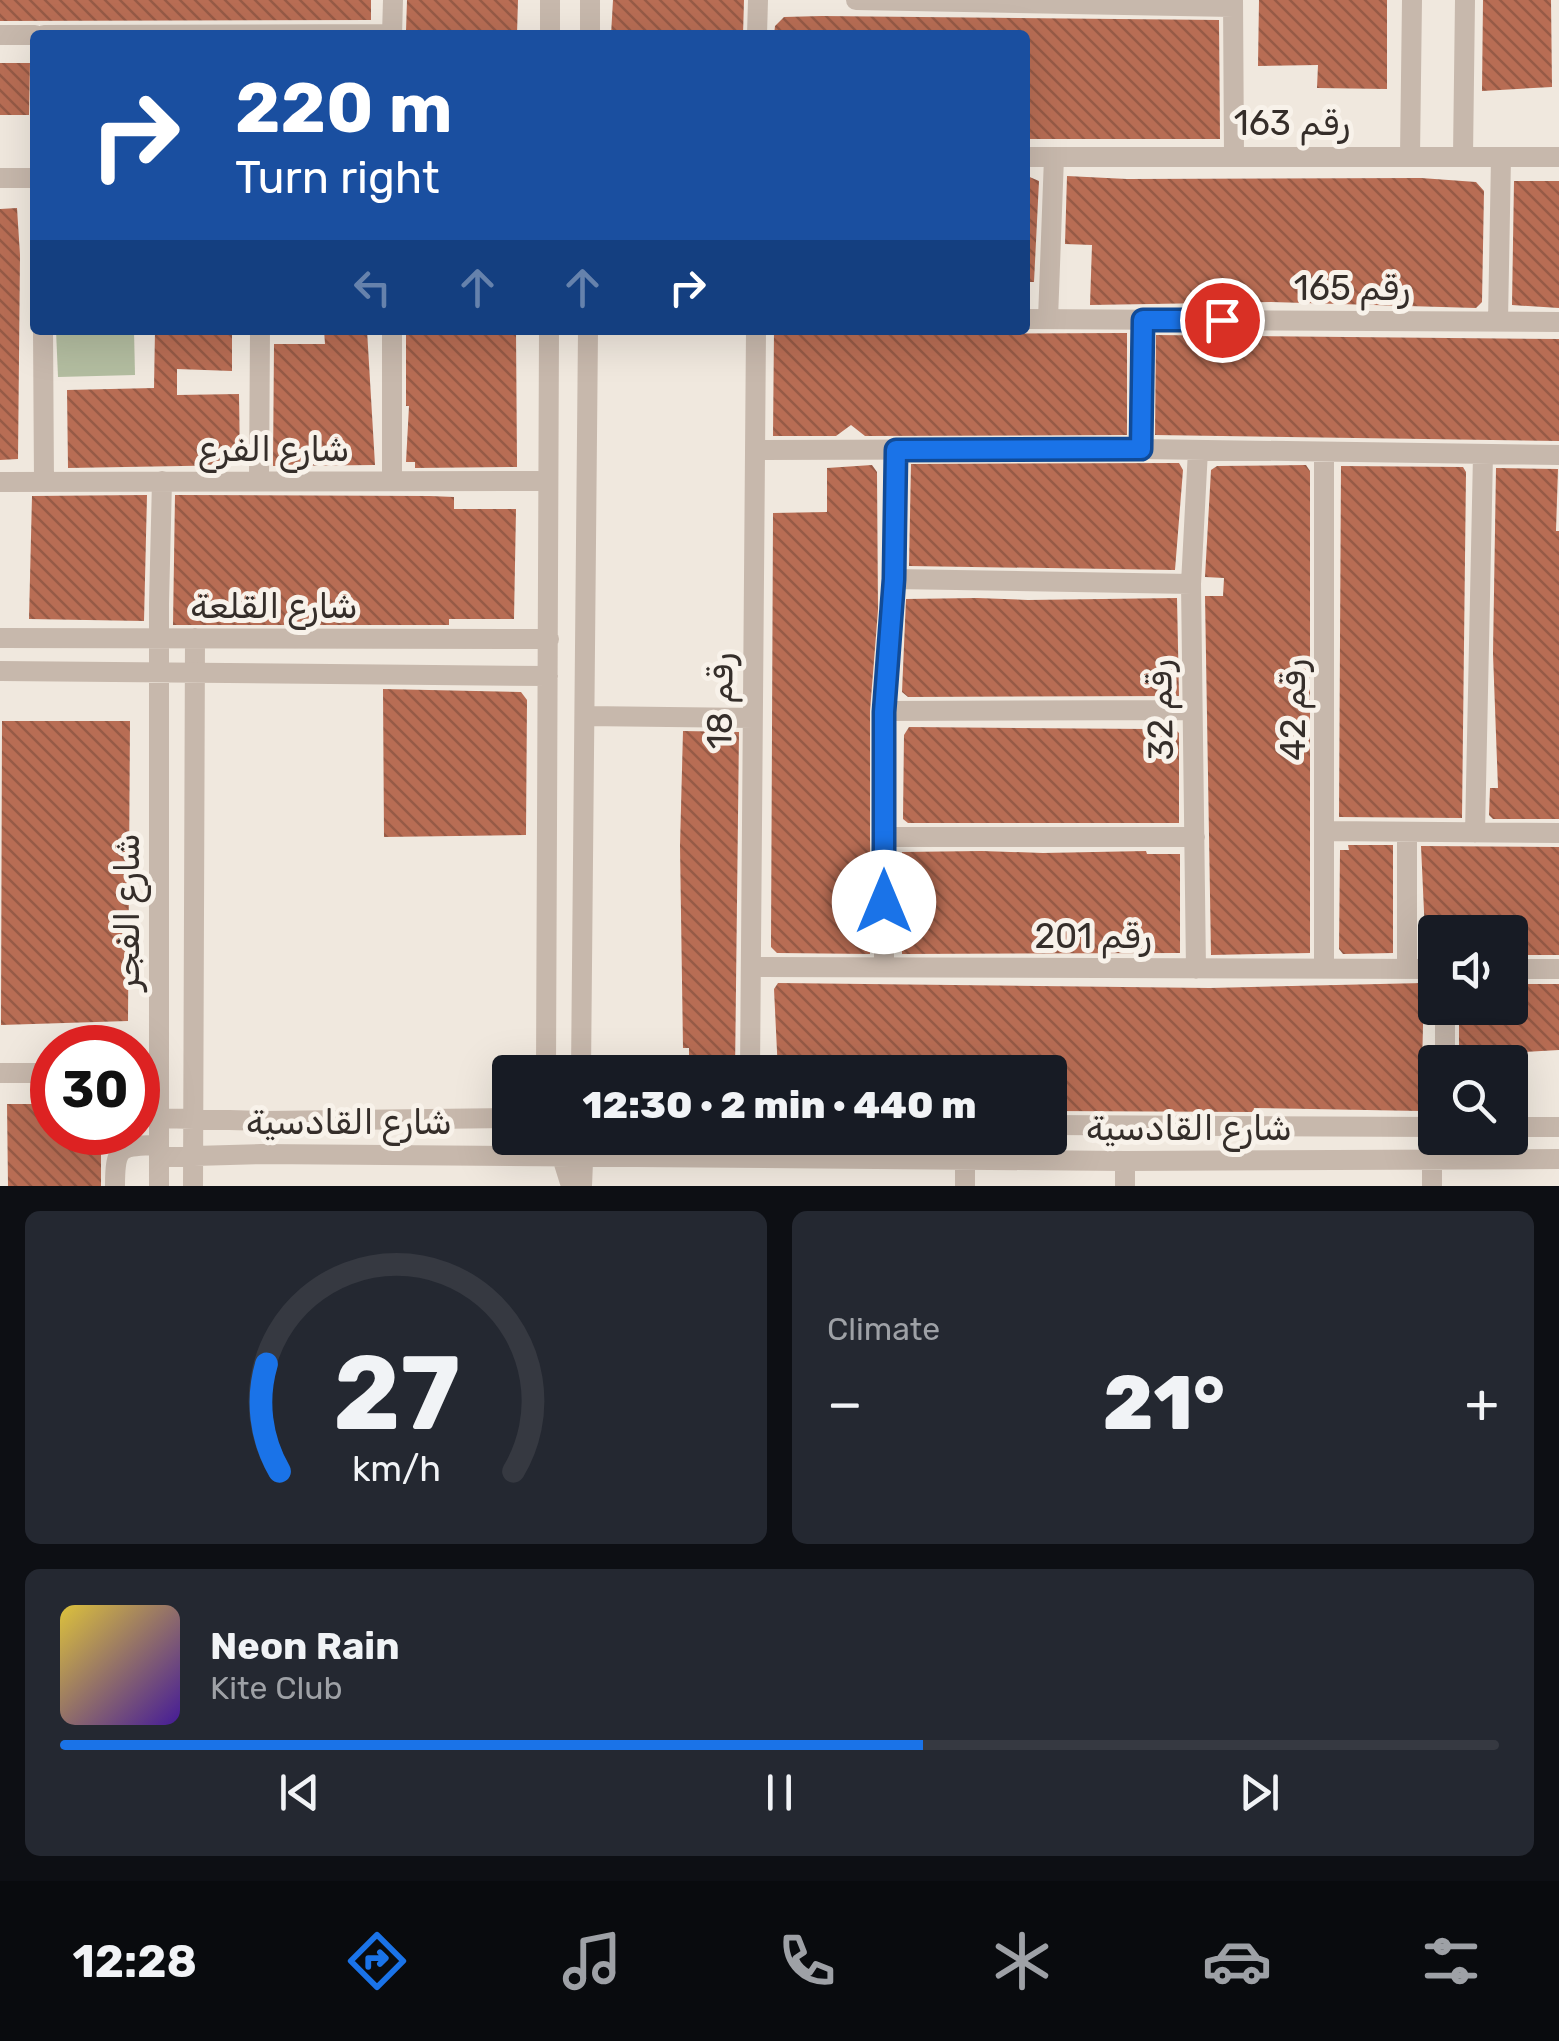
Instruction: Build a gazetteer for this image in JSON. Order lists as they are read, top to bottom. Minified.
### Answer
{"streets":{"street":["رقم 163","رقم 165","شارع الفرع","شارع القلعة","رقم 18","رقم 32","رقم 42","شارع الفجر","رقم 201","شارع القادسية"]},"crossings":[["شارع الفرع","شارع الفجر"],["شارع القلعة","شارع الفجر"],["رقم 18","رقم 201"],["رقم 32","رقم 201"],["رقم 42","رقم 201"],["شارع الفجر","شارع القادسية"]],"page":{"turn":["220 m","Turn right"],"limit":"30","trip":"12:30 · 2 min · 440 m","tile":"Climate","heat":["−","21°","+"],"song":["Neon Rain","Kite Club"],"tabs":"12:28","gauge":["27","km/h"]}}
